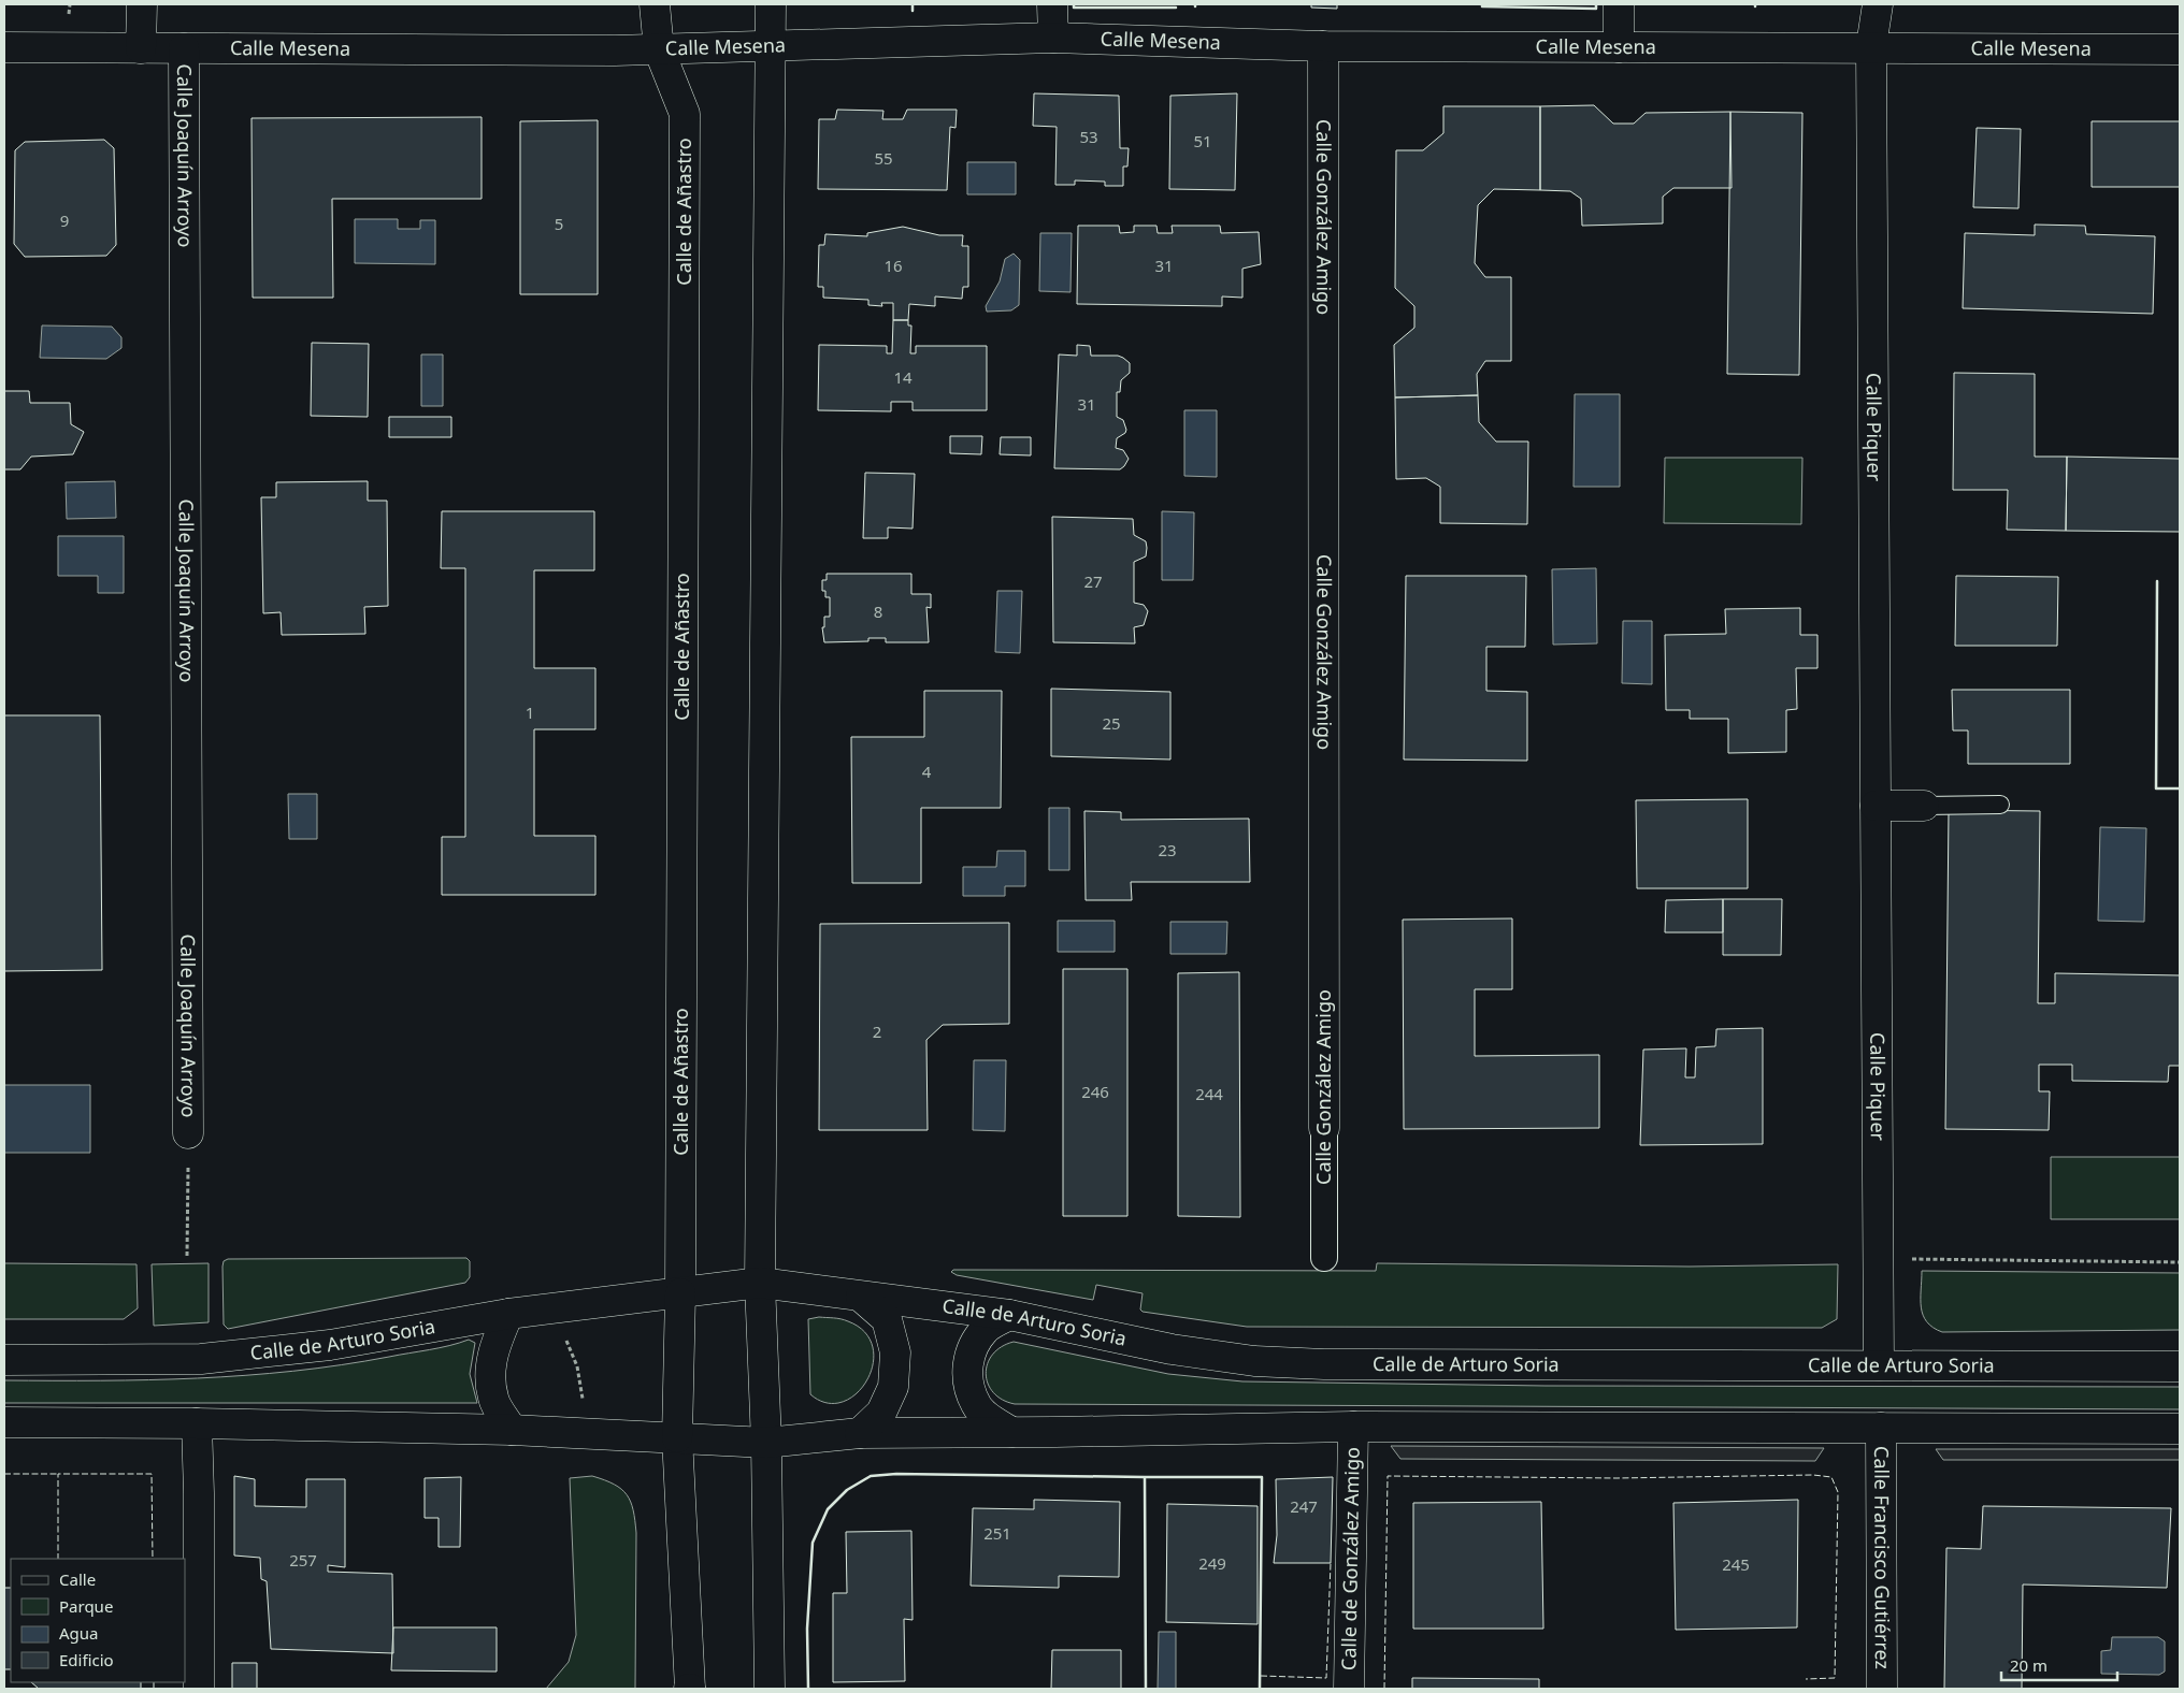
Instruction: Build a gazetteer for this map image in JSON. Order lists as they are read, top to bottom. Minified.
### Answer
{"streets":{"street":["Calle Mesena","Calle Joaquín Arroyo","Calle de Añastro","Calle González Amigo","Calle Piquer","Calle de Arturo Soria","Calle de González Amigo","Calle Francisco Gutiérrez"]},"crossings":[["Calle Mesena","Calle Joaquín Arroyo"],["Calle Mesena","Calle de Añastro"],["Calle Mesena","Calle González Amigo"],["Calle Mesena","Calle Piquer"],["Calle de Añastro","Calle de Arturo Soria"],["Calle Piquer","Calle de Arturo Soria"]],"house_numbers":["53","51","55","9","5","16","31","14","31","27","8","1","25","4","23","2","246","244","247","251","257","249","245"],"legend":["Calle","Parque","Agua","Edificio"],"scale_bar":"20 m"}
